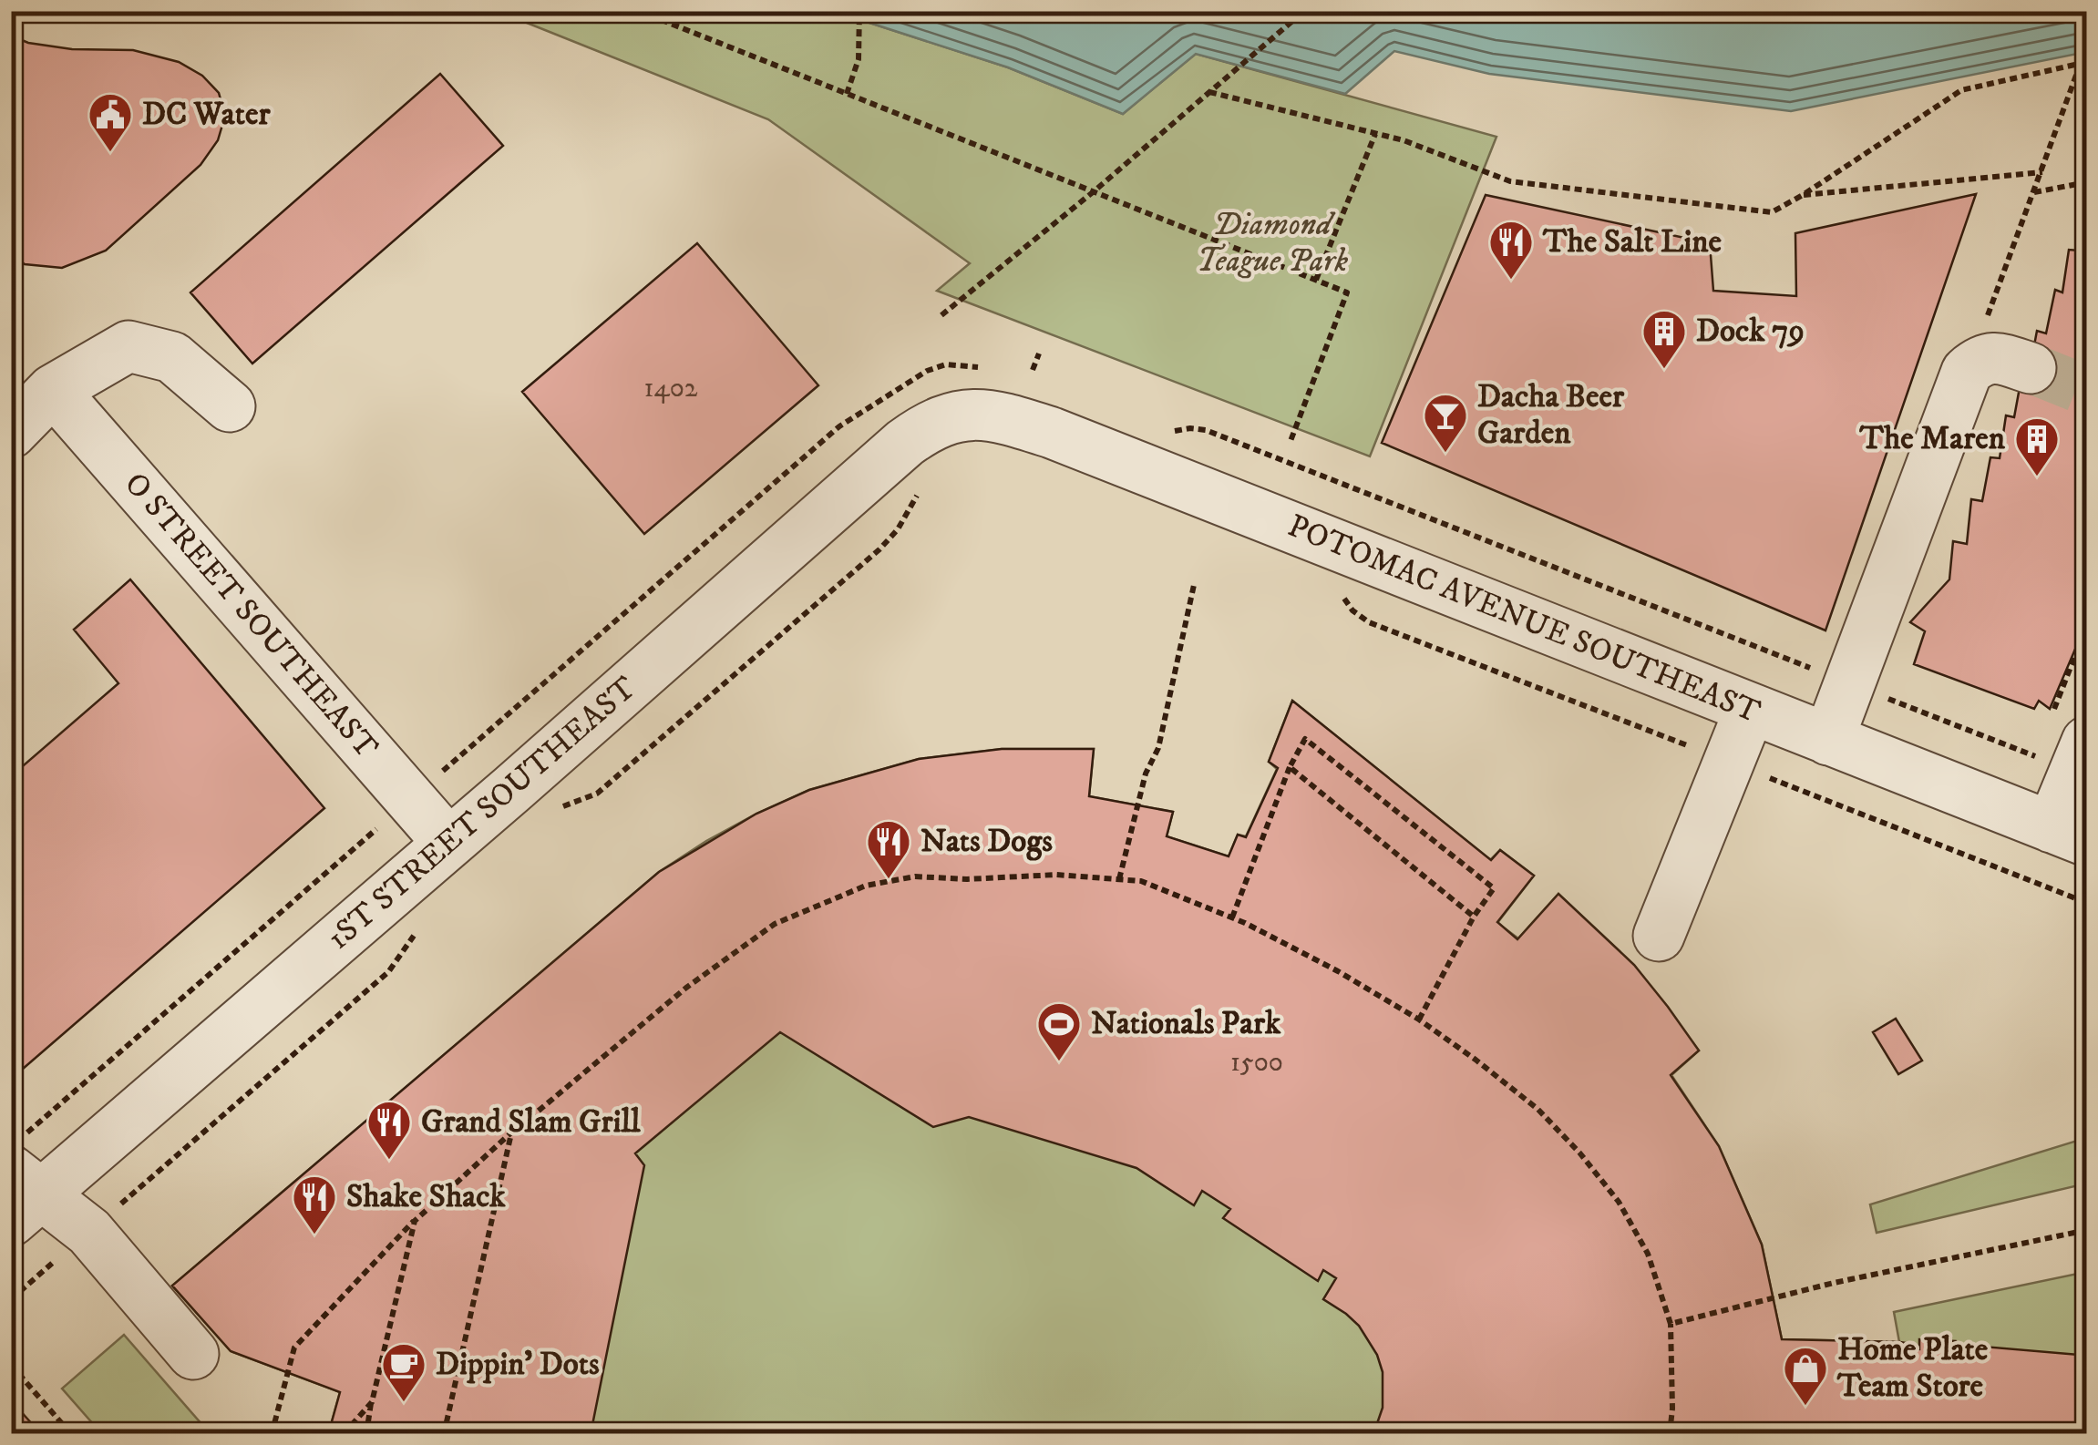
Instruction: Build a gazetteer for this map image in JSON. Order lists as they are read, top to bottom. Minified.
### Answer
{"streets":{"street":["O STREET SOUTHEAST","POTOMAC AVENUE SOUTHEAST","1ST STREET SOUTHEAST"]},"crossings":[["O STREET SOUTHEAST","1ST STREET SOUTHEAST"],["POTOMAC AVENUE SOUTHEAST","1ST STREET SOUTHEAST"]],"parks":["Diamond Teague Park"],"places":{"public building":["DC Water"],"restaurant":["The Salt Line","Nats Dogs","Grand Slam Grill","Shake Shack"],"building":["Dock 79","The Maren"],"bar":["Dacha Beer Garden"],"sports":["Nationals Park"],"cafe":["Dippin' Dots"],"shop":["Home Plate Team Store"]},"house_numbers":["1402","1500"]}
